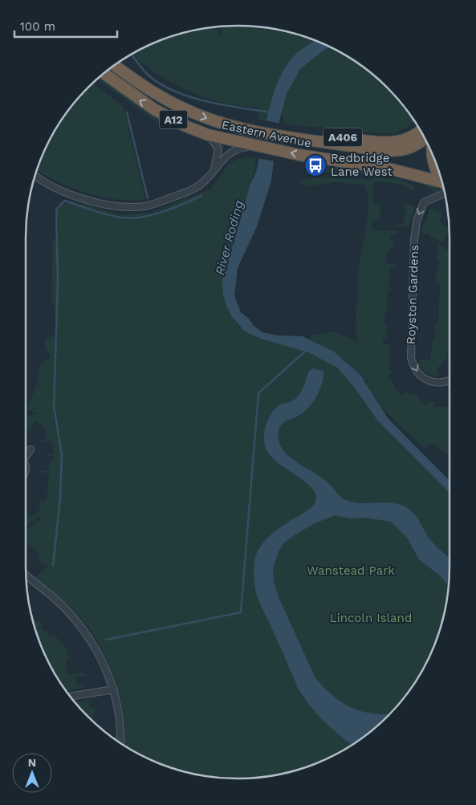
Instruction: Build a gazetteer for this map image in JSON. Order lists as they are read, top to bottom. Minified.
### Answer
{"streets":{"highway":["A12","Eastern Avenue","A406"],"street":["Royston Gardens"]},"crossings":[["Eastern Avenue","A406"]],"one_way":["Royston Gardens"],"water":["River Roding"],"parks":["Wanstead Park","Lincoln Island"],"places":{"bus stop":["Redbridge Lane West"]},"scale_bar":"100 m","north":"top"}
